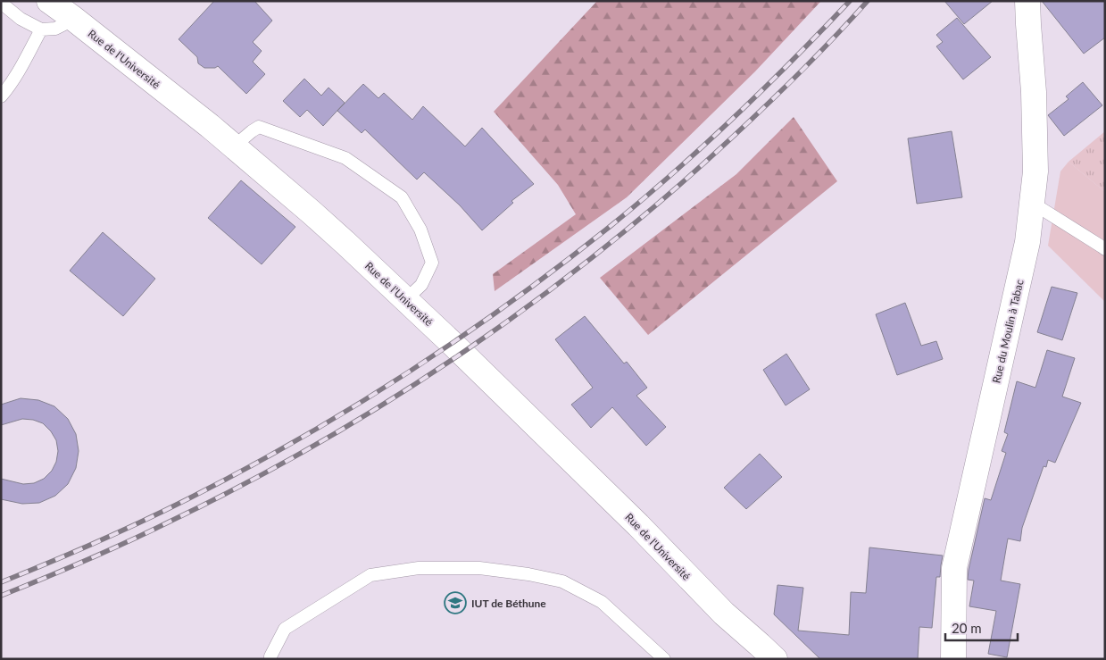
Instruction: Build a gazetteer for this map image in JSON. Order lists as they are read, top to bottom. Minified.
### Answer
{"streets":{"street":["Rue de l'Université","Rue du Moulin à Tabac"]},"places":{"school or university":["IUT de Béthune"]},"scale_bar":"20 m"}
